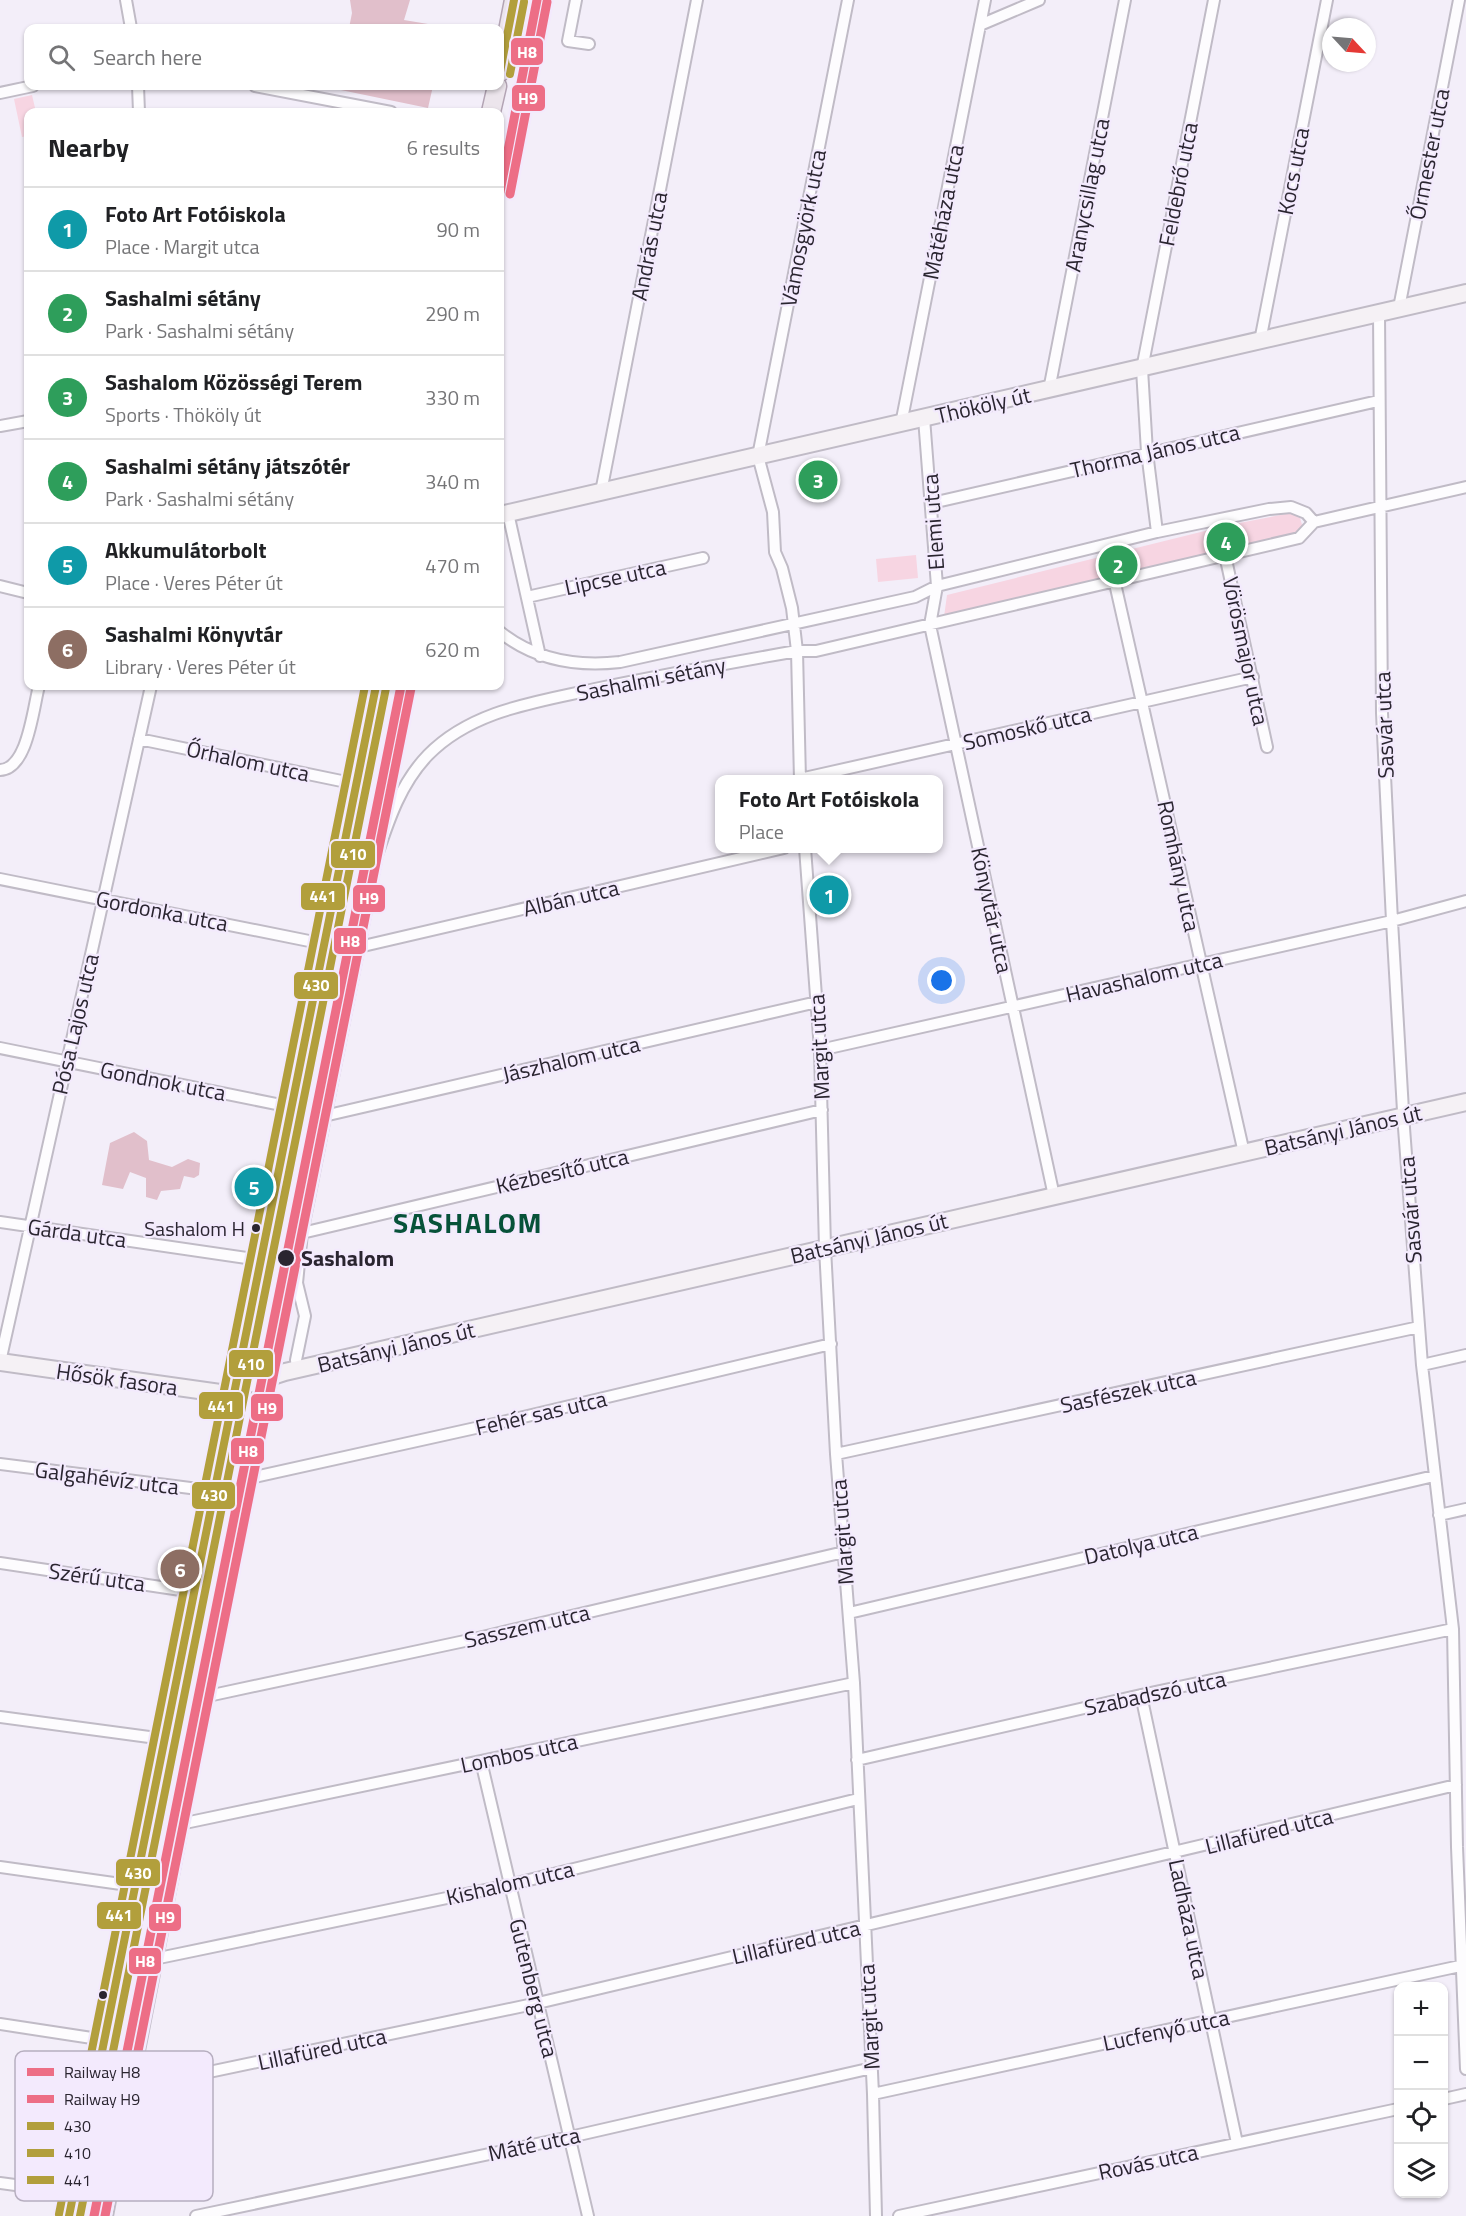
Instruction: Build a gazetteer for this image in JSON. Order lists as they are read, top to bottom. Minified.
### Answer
{"streets":{"street":["Őrmester utca","Kocs utca","Feldebrő utca","Aranycsillag utca","Mátéháza utca","Vámosgyörk utca","András utca","Thököly út","Thorma János utca","Elemi utca","Lipcse utca","Vörösmajor utca","Sashalmi sétány","Sasvár utca","Somoskő utca","Őrhalom utca","Romhány utca","Albán utca","Könyvtár utca","Gordonka utca","Havashalom utca","Pósa Lajos utca","Margit utca","Jászhalom utca","Gondnok utca","Batsányi János út","Kézbesítő utca","Gárda utca","Hősök fasora","Sasfészek utca","Fehér sas utca","Galgahévíz utca","Datolya utca","Szérű utca","Sasszem utca","Szabadszó utca","Lombos utca","Lillafüred utca","Kishalom utca","Ladháza utca","Gutenberg utca","Lucfenyő utca","Máté utca","Rovás utca"]},"crossings":[["Őrmester utca","Thököly út"],["Kocs utca","Thököly út"],["Feldebrő utca","Thököly út"],["Feldebrő utca","Thorma János utca"],["Aranycsillag utca","Thököly út"],["Mátéháza utca","Thököly út"],["Vámosgyörk utca","Thököly út"],["András utca","Thököly út"],["Thököly út","Elemi utca"],["Thököly út","Sasvár utca"],["Thorma János utca","Elemi utca"],["Thorma János utca","Sasvár utca"],["Elemi utca","Sashalmi sétány"],["Elemi utca","Könyvtár utca"],["Vörösmajor utca","Sashalmi sétány"],["Vörösmajor utca","Somoskő utca"],["Sashalmi sétány","Sasvár utca"],["Sashalmi sétány","Romhány utca"],["Sashalmi sétány","Albán utca"],["Sashalmi sétány","Könyvtár utca"],["Sashalmi sétány","Jászhalom utca"],["Sashalmi sétány","Batsányi János út"],["Sashalmi sétány","Kézbesítő utca"],["Sasvár utca","Havashalom utca"],["Sasvár utca","Batsányi János út"],["Sasvár utca","Sasfészek utca"],["Sasvár utca","Datolya utca"],["Sasvár utca","Szabadszó utca"],["Sasvár utca","Lillafüred utca"],["Sasvár utca","Lucfenyő utca"],["Somoskő utca","Romhány utca"],["Somoskő utca","Könyvtár utca"],["Őrhalom utca","Pósa Lajos utca"],["Romhány utca","Havashalom utca"],["Romhány utca","Batsányi János út"],["Könyvtár utca","Havashalom utca"],["Könyvtár utca","Batsányi János út"],["Gordonka utca","Pósa Lajos utca"],["Havashalom utca","Margit utca"],["Pósa Lajos utca","Gondnok utca"],["Pósa Lajos utca","Gárda utca"],["Pósa Lajos utca","Hősök fasora"],["Margit utca","Jászhalom utca"],["Margit utca","Batsányi János út"],["Margit utca","Kézbesítő utca"],["Margit utca","Sasfészek utca"],["Margit utca","Fehér sas utca"],["Margit utca","Datolya utca"],["Margit utca","Sasszem utca"],["Margit utca","Szabadszó utca"],["Margit utca","Lombos utca"],["Margit utca","Lillafüred utca"],["Margit utca","Kishalom utca"],["Margit utca","Lucfenyő utca"],["Margit utca","Máté utca"],["Batsányi János út","Hősök fasora"],["Szabadszó utca","Ladháza utca"],["Lombos utca","Gutenberg utca"],["Lillafüred utca","Ladháza utca"],["Lillafüred utca","Gutenberg utca"],["Kishalom utca","Gutenberg utca"],["Ladháza utca","Lucfenyő utca"],["Ladháza utca","Rovás utca"],["Gutenberg utca","Máté utca"]],"districts":["SASHALOM"],"places":["Sashalom H","Sashalom"],"lines":["rail line H8","transit line 430","rail line H9","transit line 410","transit line 441"],"legend":["Railway H8","Railway H9","430","410","441"],"north":"bottom right","page":{"search":"Search here","heading":["Nearby","6 results"],"list":[{"mark":"1","name":"Foto Art Fotóiskola","note":"Place · Margit utca","value":"90 m"},{"mark":"2","name":"Sashalmi sétány","note":"Park · Sashalmi sétány","value":"290 m"},{"mark":"3","name":"Sashalom Közösségi Terem","note":"Sports · Thököly út","value":"330 m"},{"mark":"4","name":"Sashalmi sétány játszótér","note":"Park · Sashalmi sétány","value":"340 m"},{"mark":"5","name":"Akkumulátorbolt","note":"Place · Veres Péter út","value":"470 m"},{"mark":"6","name":"Sashalmi Könyvtár","note":"Library · Veres Péter út","value":"620 m"}],"pins":["3","4","2","1","5","6"],"popup":["Foto Art Fotóiskola","Place"],"map_buttons":["+","−"]}}
